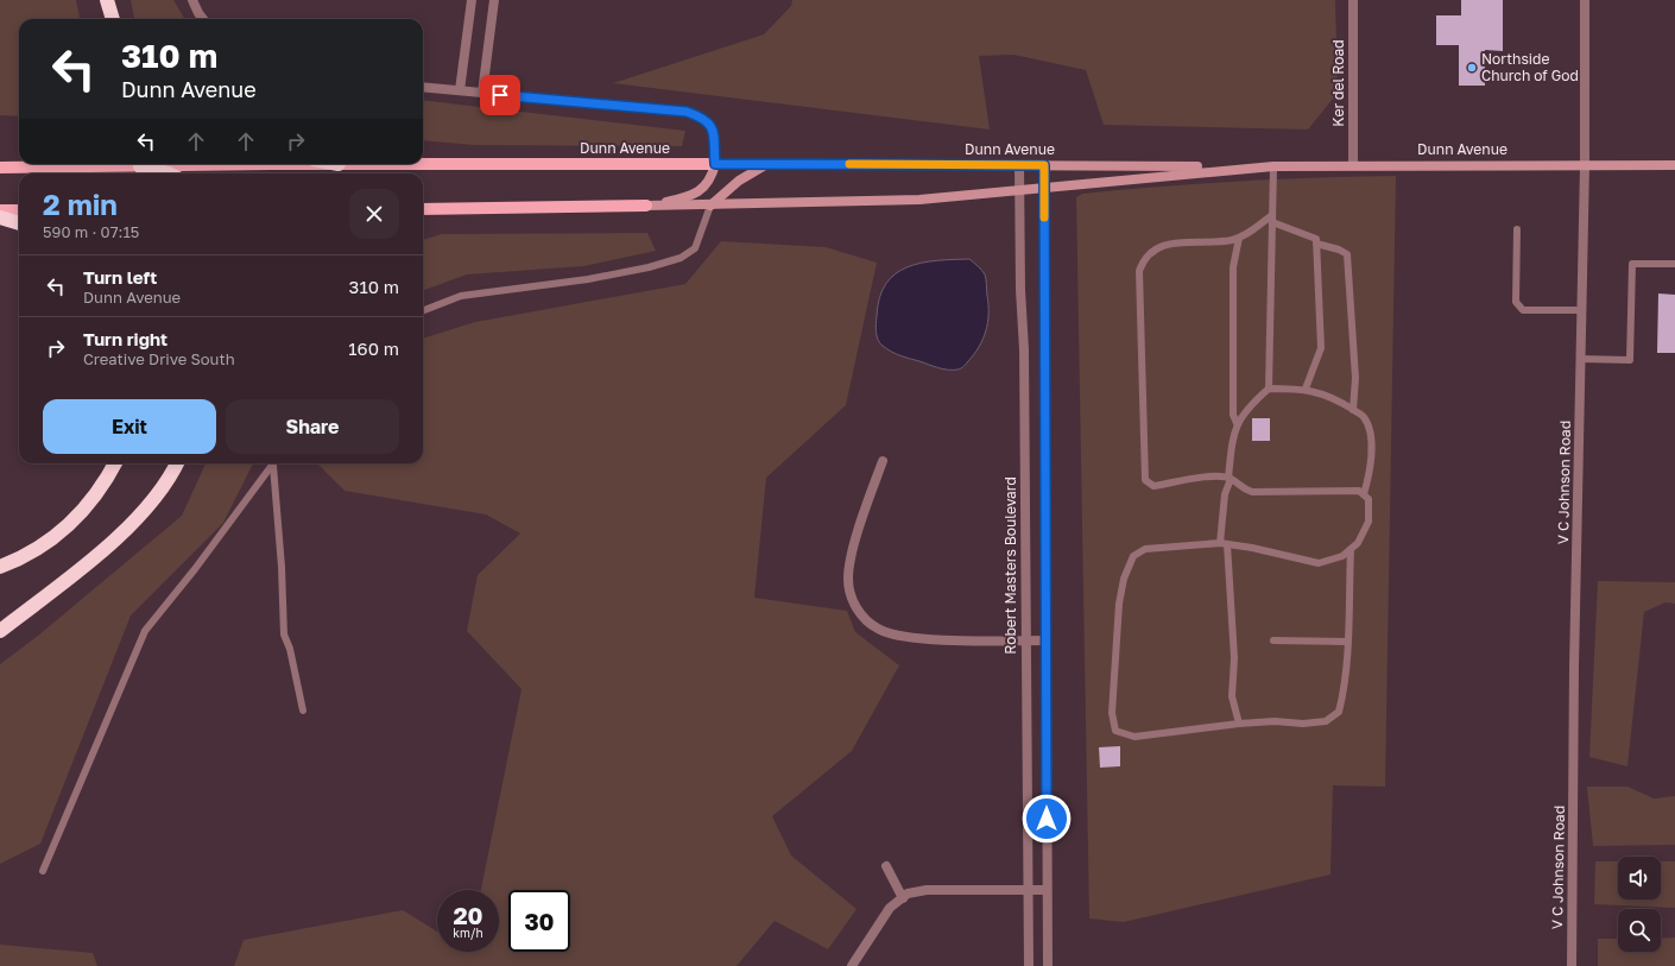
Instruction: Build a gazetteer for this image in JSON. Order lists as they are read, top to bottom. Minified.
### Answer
{"streets":{"main road":["Dunn Avenue"],"street":["Ker del Road","V C Johnson Road","Robert Masters Boulevard"]},"crossings":[["Ker del Road","Dunn Avenue"],["Dunn Avenue","V C Johnson Road"],["Dunn Avenue","Robert Masters Boulevard"]],"places":["Northside Church of God"],"page":{"turn":["310 m","Dunn Avenue"],"heading":["2 min","590 m · 07:15"],"list":[{"name":"Turn left","note":"Dunn Avenue","value":"310 m"},{"name":"Turn right","note":"Creative Drive South","value":"160 m"}],"buttons":["Exit","Share"],"speed":"20 km/h","limit":"30"}}
